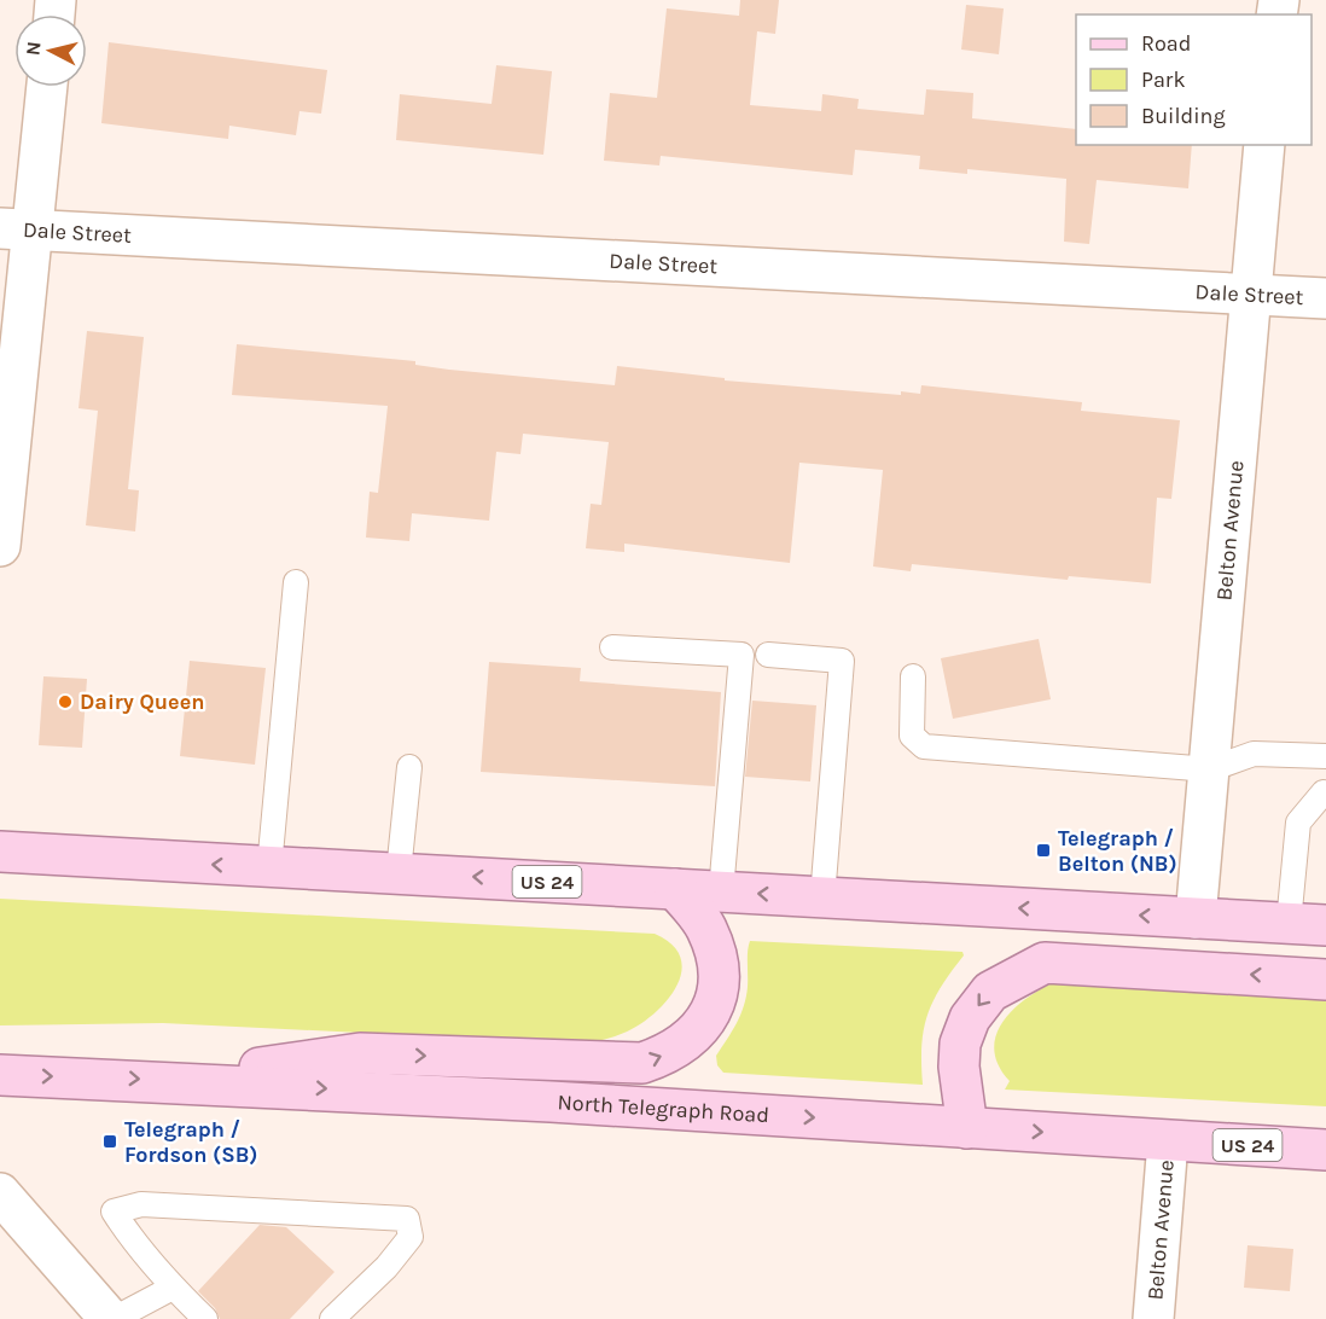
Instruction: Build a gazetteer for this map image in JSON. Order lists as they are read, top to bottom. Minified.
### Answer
{"streets":{"main road":["US 24","North Telegraph Road"],"street":["Dale Street","Belton Avenue"]},"crossings":[["Dale Street","Belton Avenue"],["Belton Avenue","US 24"],["Belton Avenue","North Telegraph Road"]],"places":{"other":["Dairy Queen"],"transit":["Telegraph / Belton (NB)","Telegraph / Fordson (SB)"]},"legend":["Road","Park","Building"],"north":"left"}
